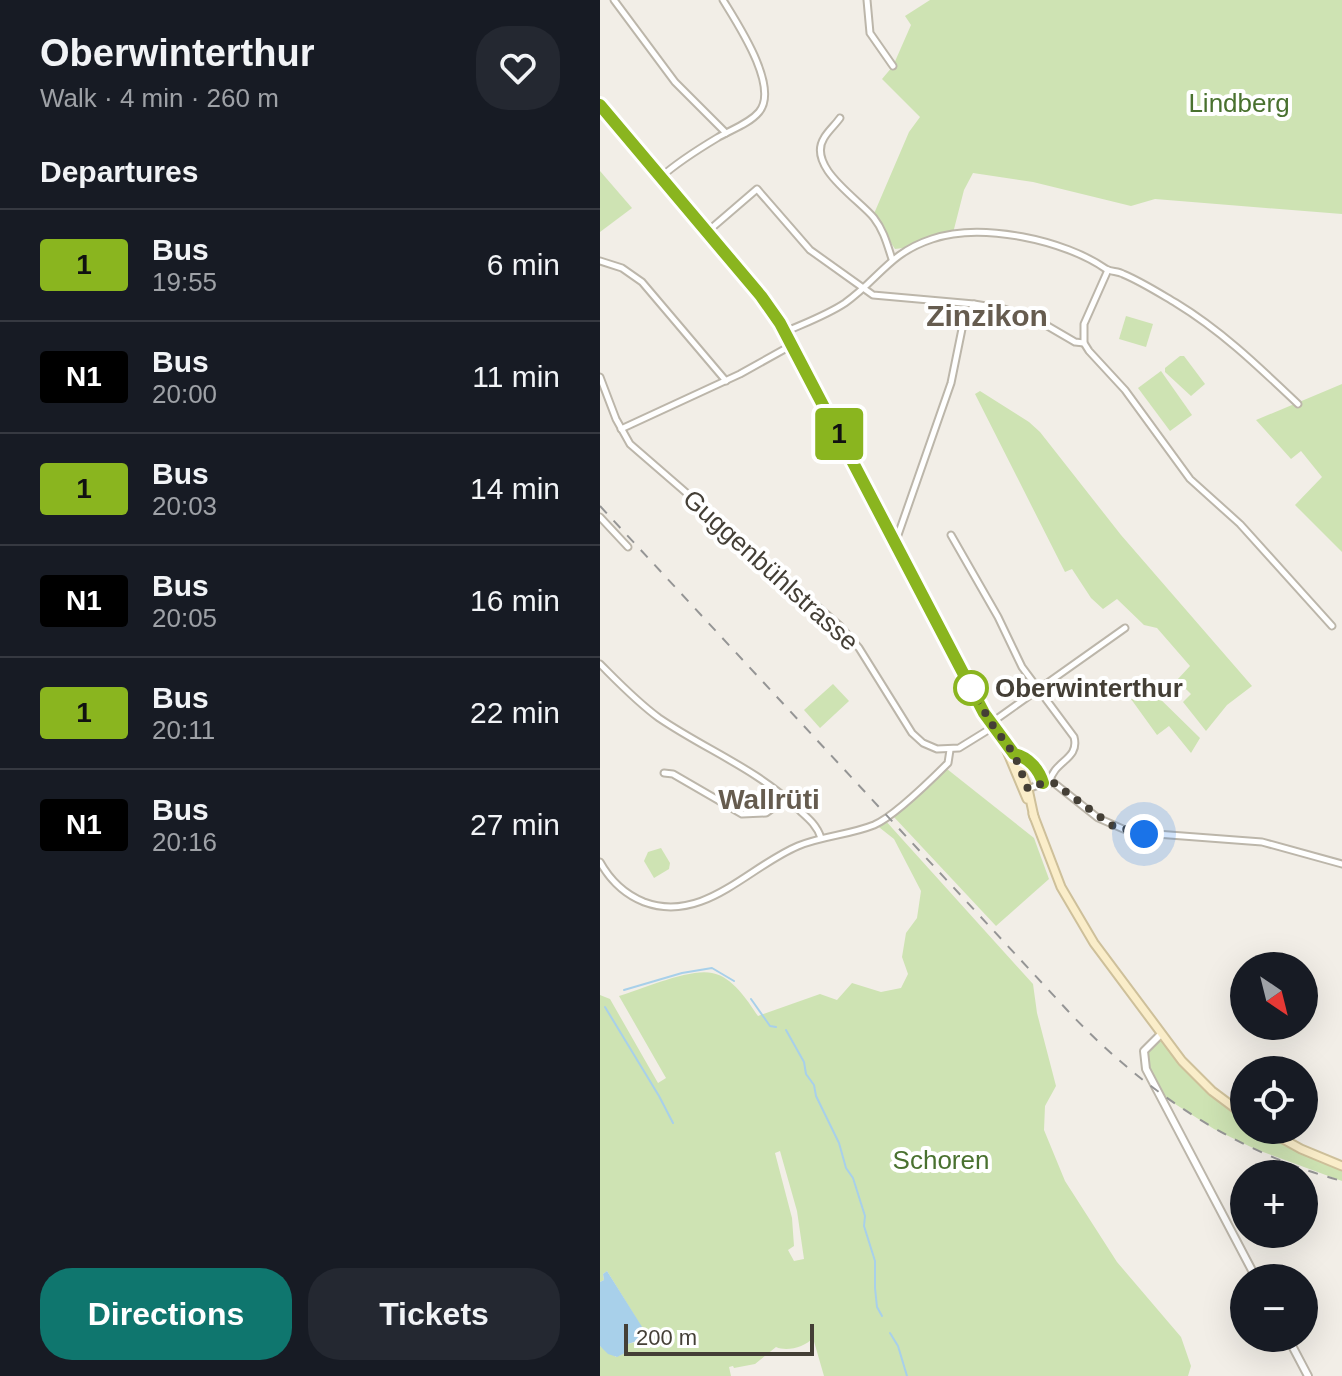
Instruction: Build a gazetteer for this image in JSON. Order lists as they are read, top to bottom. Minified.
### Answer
{"streets":{"street":["Guggenbühlstrasse"]},"districts":["Zinzikon","Wallrüti"],"parks":["Lindberg","Schoren"],"places":["Oberwinterthur"],"lines":["bus line 1"],"scale_bar":"200 m","north":"bottom right","page":{"heading":[["Oberwinterthur","Walk · 4 min · 260 m"],"Departures"],"on_map":"1","list":[{"mark":"1","name":"Bus","note":"19:55","value":"6 min"},{"mark":"N1","name":"Bus","note":"20:00","value":"11 min"},{"mark":"1","name":"Bus","note":"20:03","value":"14 min"},{"mark":"N1","name":"Bus","note":"20:05","value":"16 min"},{"mark":"1","name":"Bus","note":"20:11","value":"22 min"},{"mark":"N1","name":"Bus","note":"20:16","value":"27 min"}],"map_buttons":["+","−"],"buttons":["Directions","Tickets"],"scale":"200 m"}}
